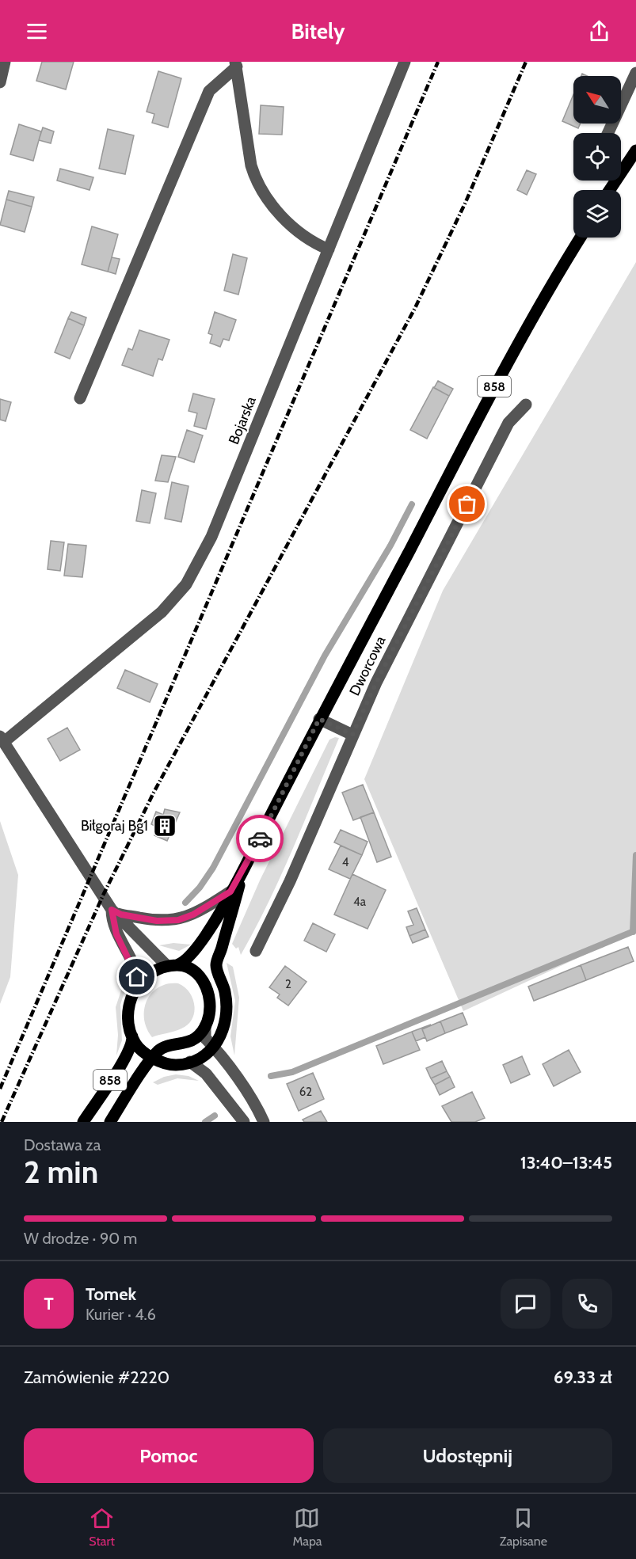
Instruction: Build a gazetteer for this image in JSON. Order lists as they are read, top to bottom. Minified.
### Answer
{"streets":{"main road":["858"],"street":["Bojarska","Dworcowa"]},"places":{"building":["Biłgoraj Bg1"]},"house_numbers":["4","4a","2","62"],"north":"top left","page":{"header":"Bitely","heading":["2 min","Dostawa za","13:40–13:45"],"panel":["Tomek","Kurier · 4.6","Zamówienie #2220","69.33 zł"],"bar":"W drodze · 90 m","round":"T","buttons":["Pomoc","Udostępnij"],"tabs":["Start","Mapa","Zapisane"]}}
